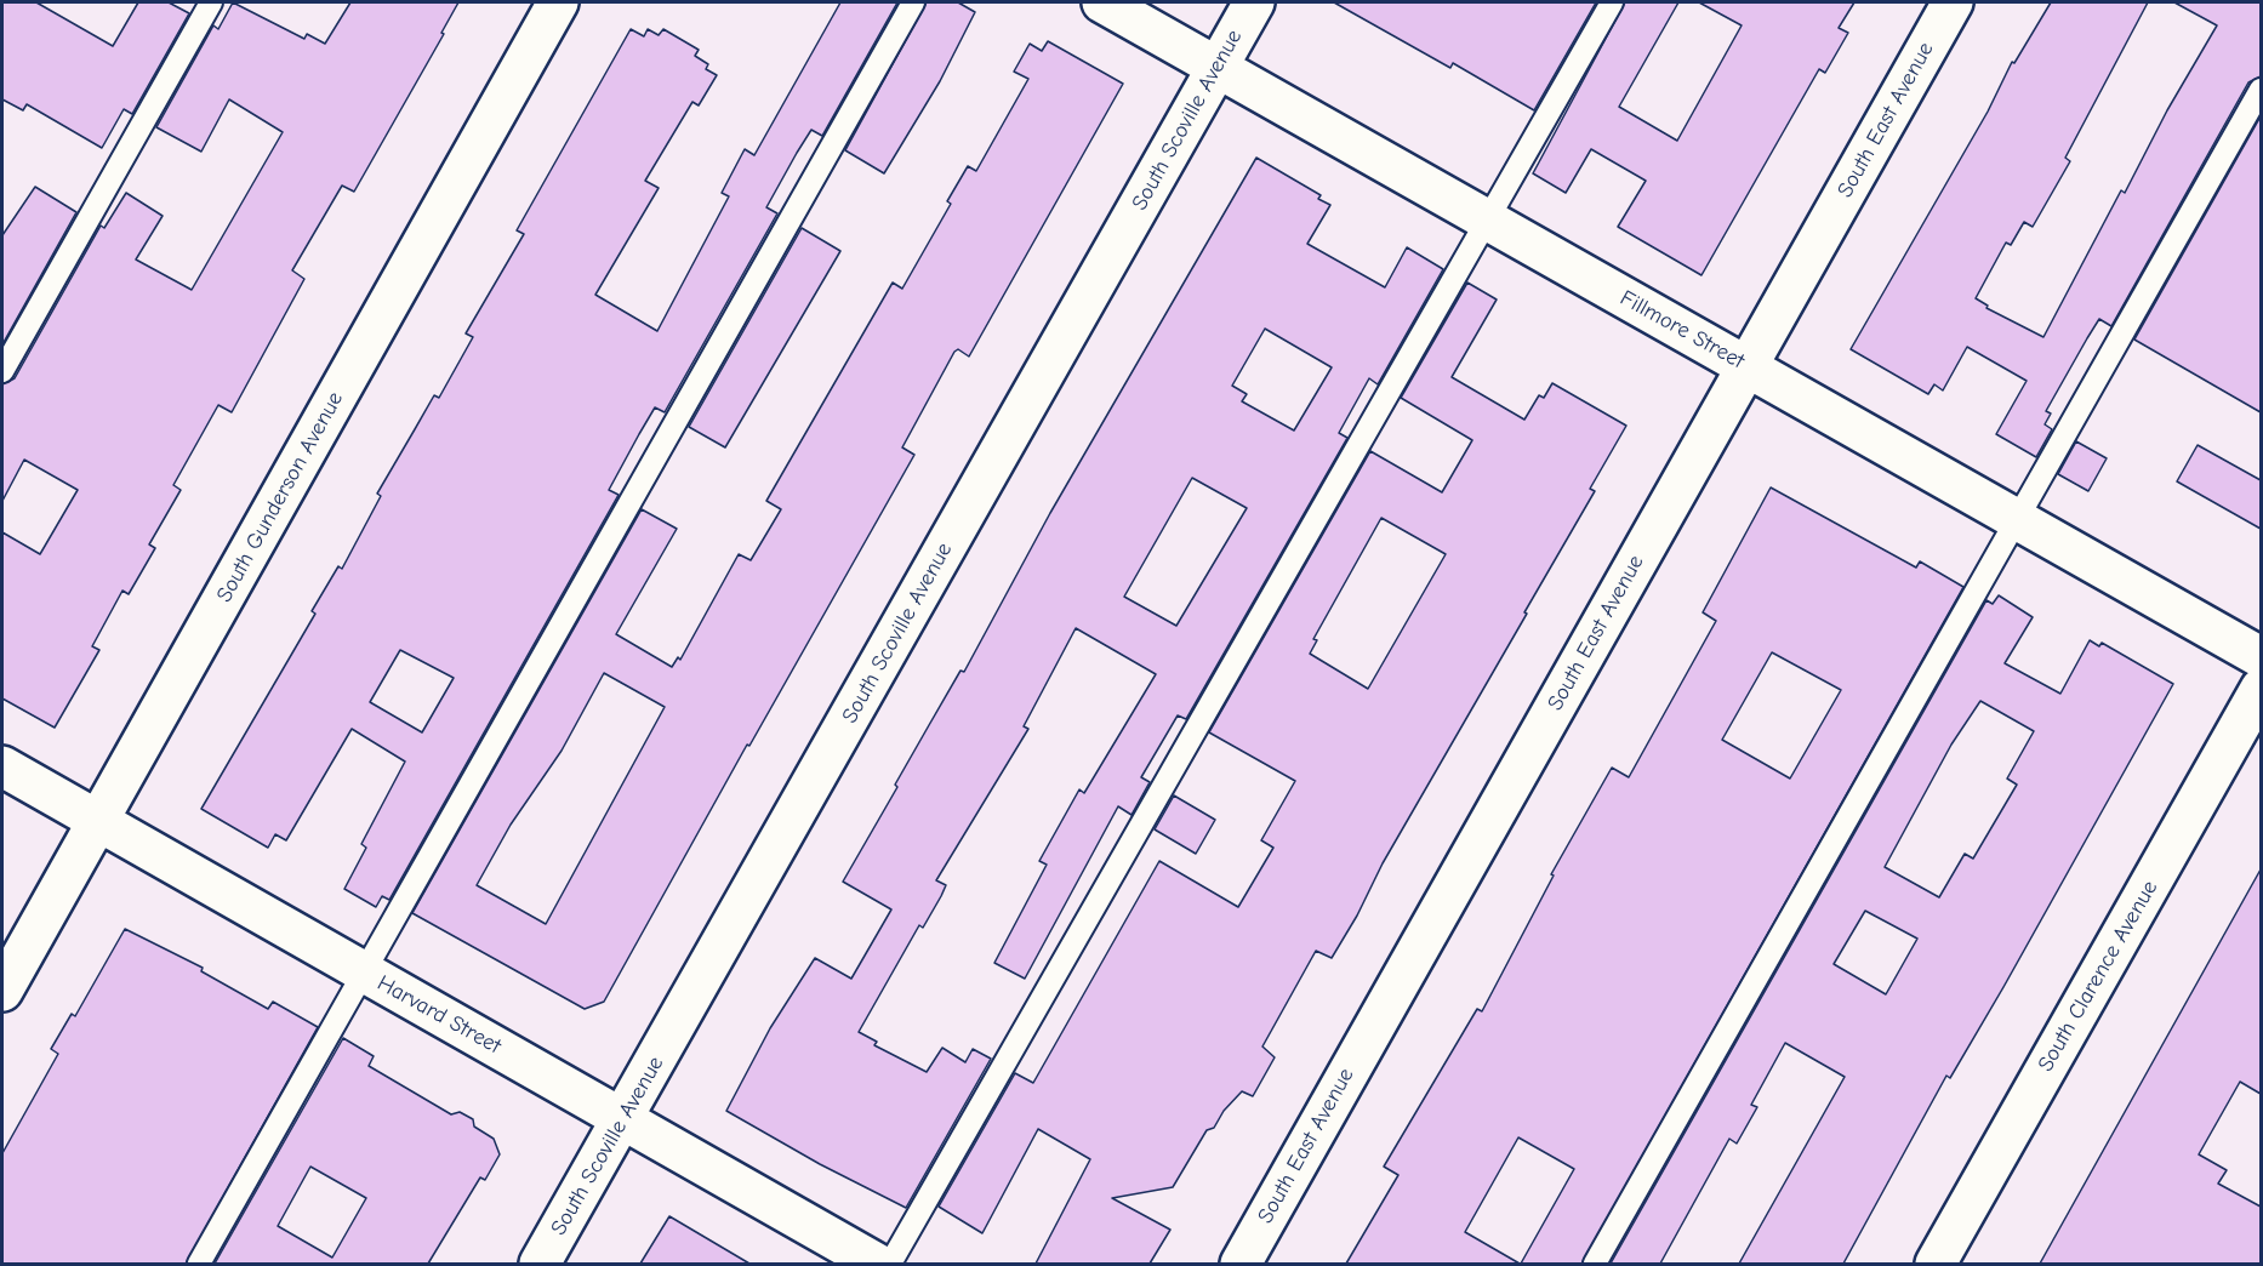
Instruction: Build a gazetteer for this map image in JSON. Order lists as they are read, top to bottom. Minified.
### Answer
{"streets":{"street":["South Scoville Avenue","South East Avenue","Fillmore Street","South Gunderson Avenue","South Clarence Avenue","Harvard Street"]},"crossings":[["South Scoville Avenue","Fillmore Street"],["South Scoville Avenue","Harvard Street"],["South East Avenue","Fillmore Street"],["South Gunderson Avenue","Harvard Street"]]}
